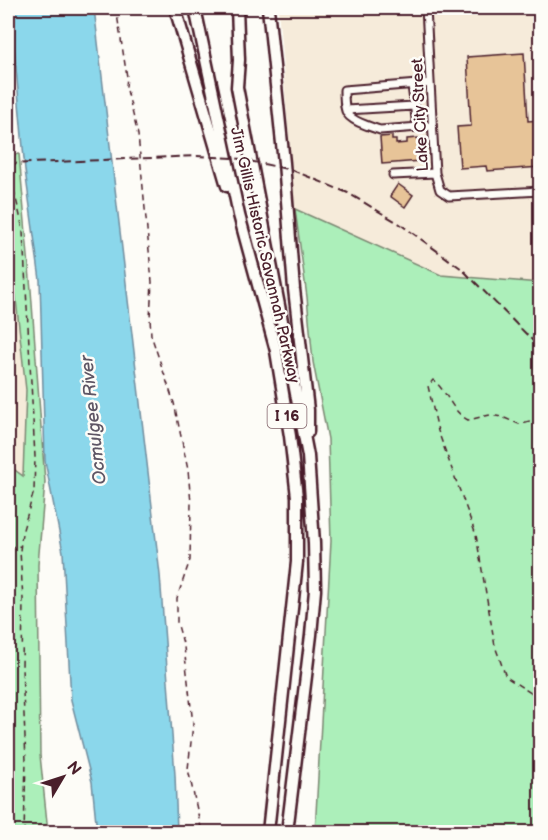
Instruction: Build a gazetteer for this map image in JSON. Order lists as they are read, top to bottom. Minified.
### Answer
{"streets":{"highway":["Jim Gillis Historic Savannah Parkway","I 16"],"street":["Lake City Street"]},"water":["Ocmulgee River"],"north":"top right"}
